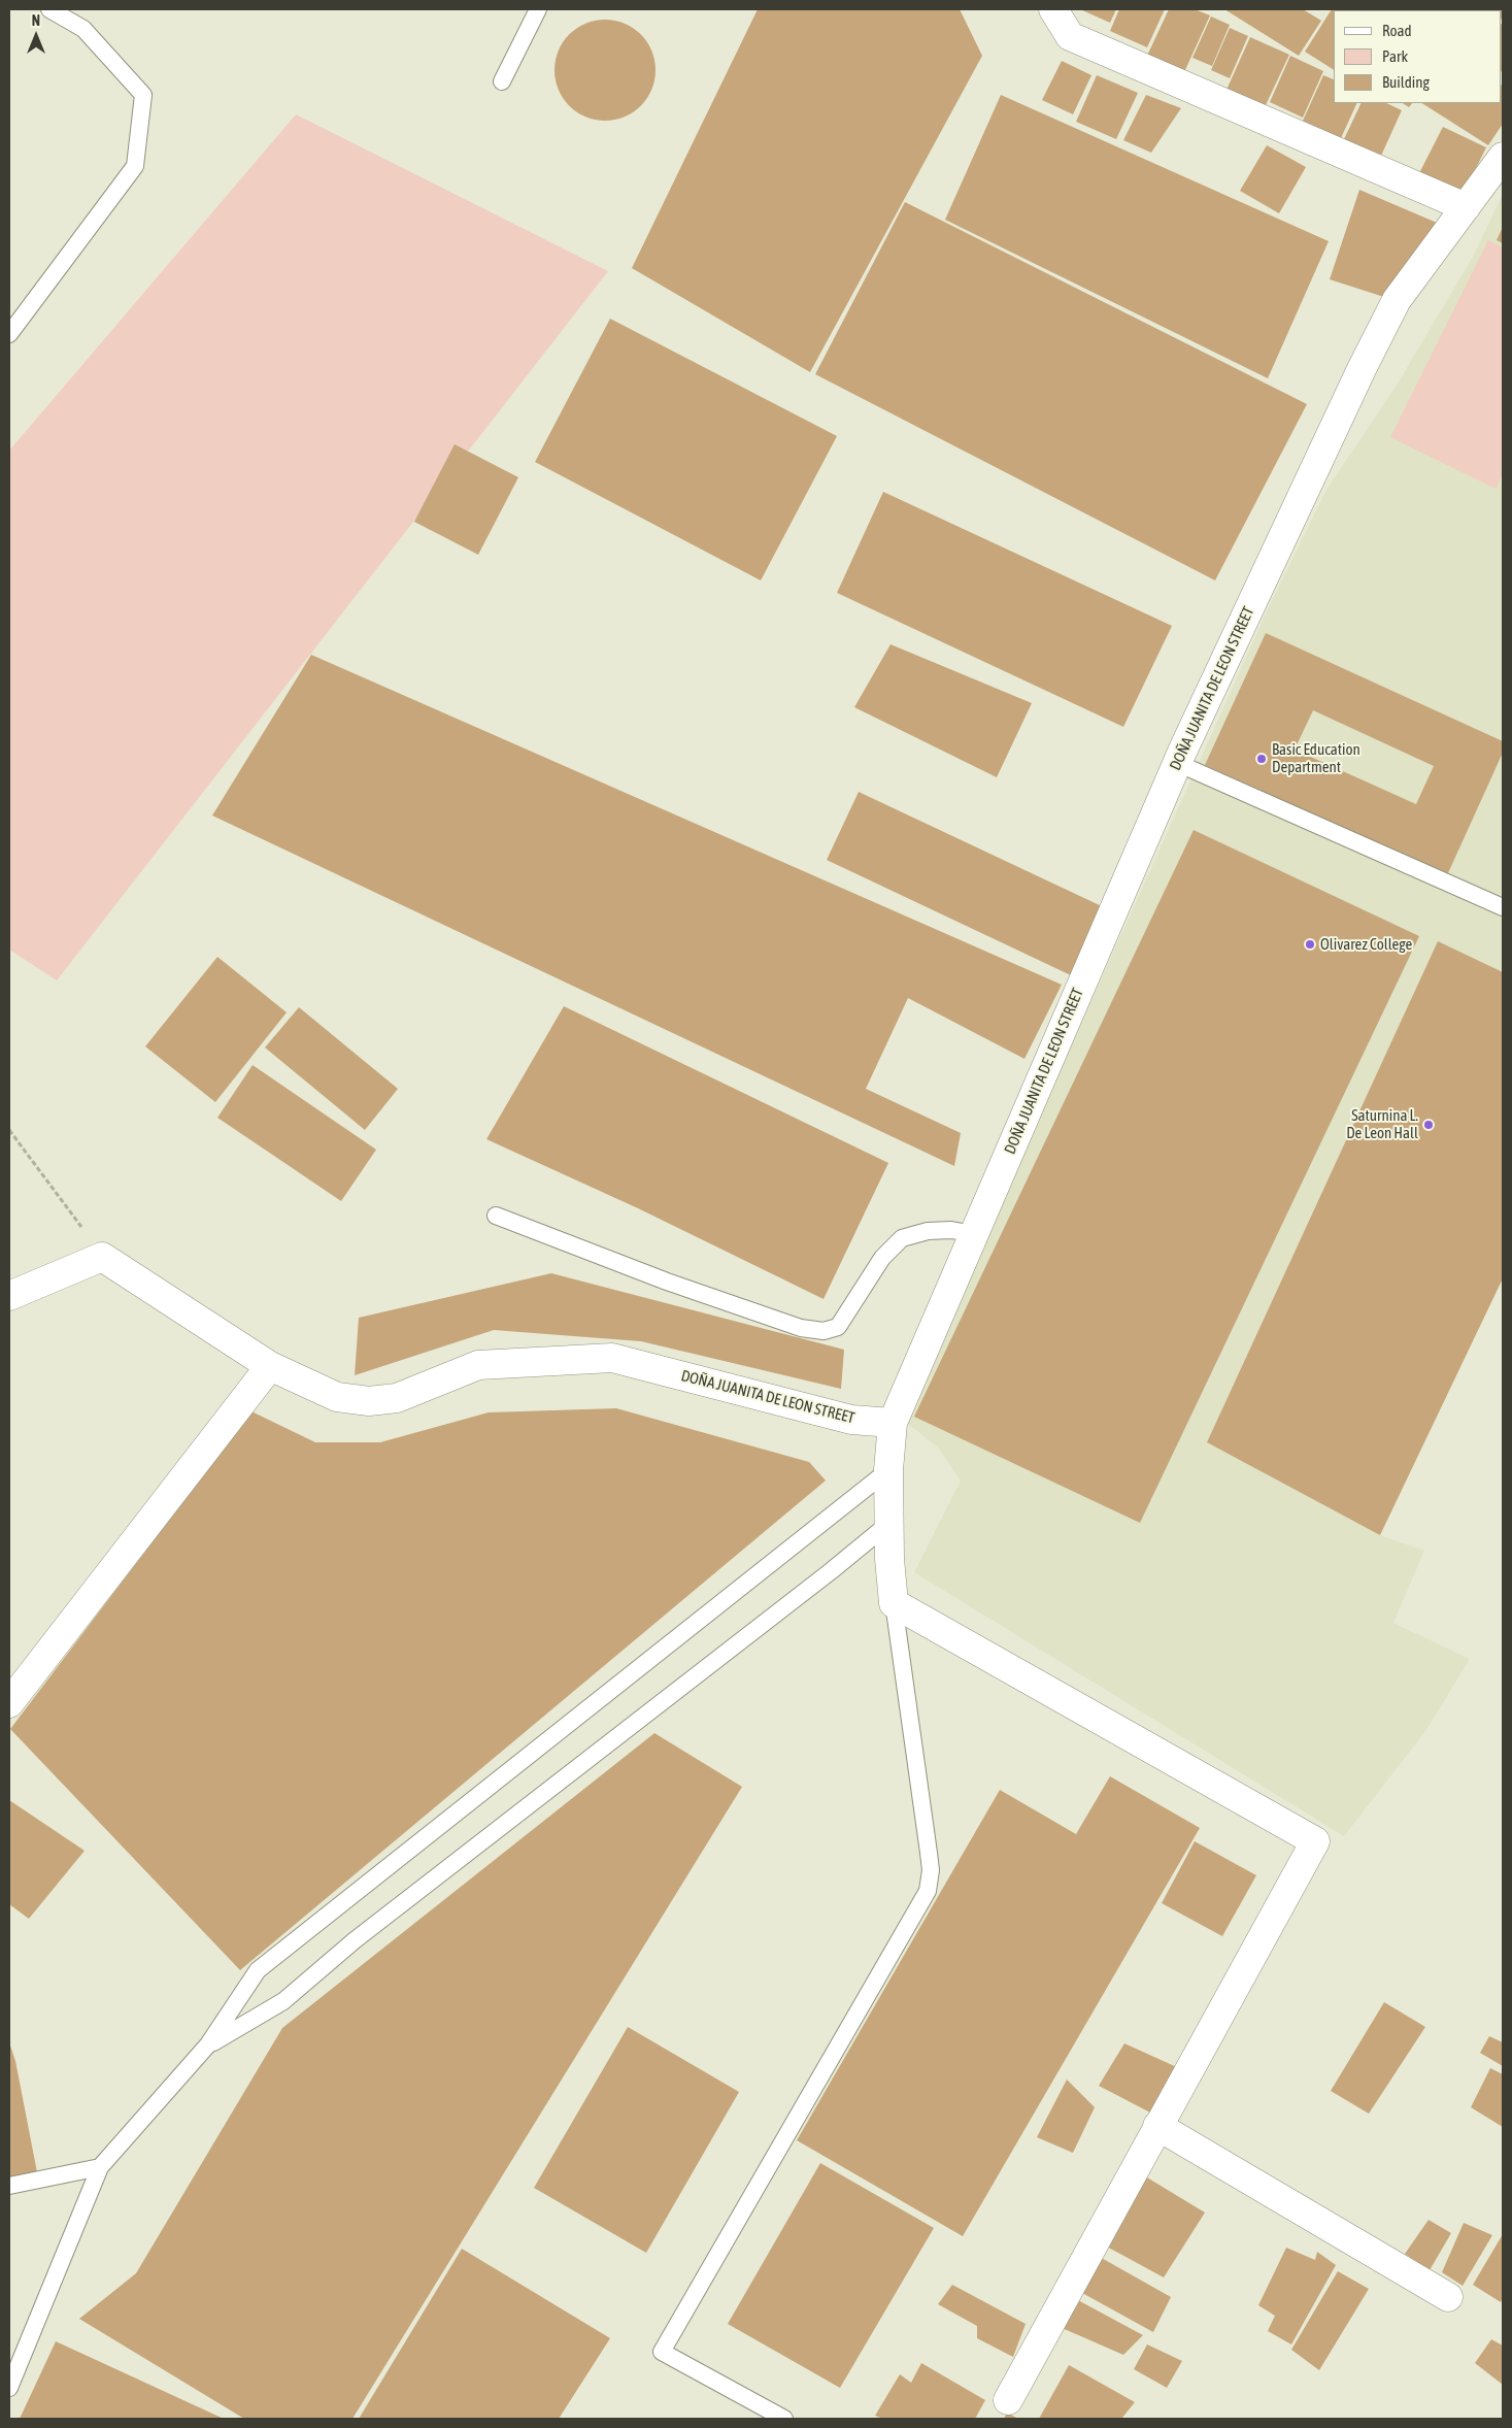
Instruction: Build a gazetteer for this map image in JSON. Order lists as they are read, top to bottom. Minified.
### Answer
{"streets":{"street":["DOÑA JUANITA DE LEON STREET"]},"places":["Basic Education Department","Olivarez College","Saturnina L. De Leon Hall"],"legend":["Road","Park","Building"],"north":"top"}
